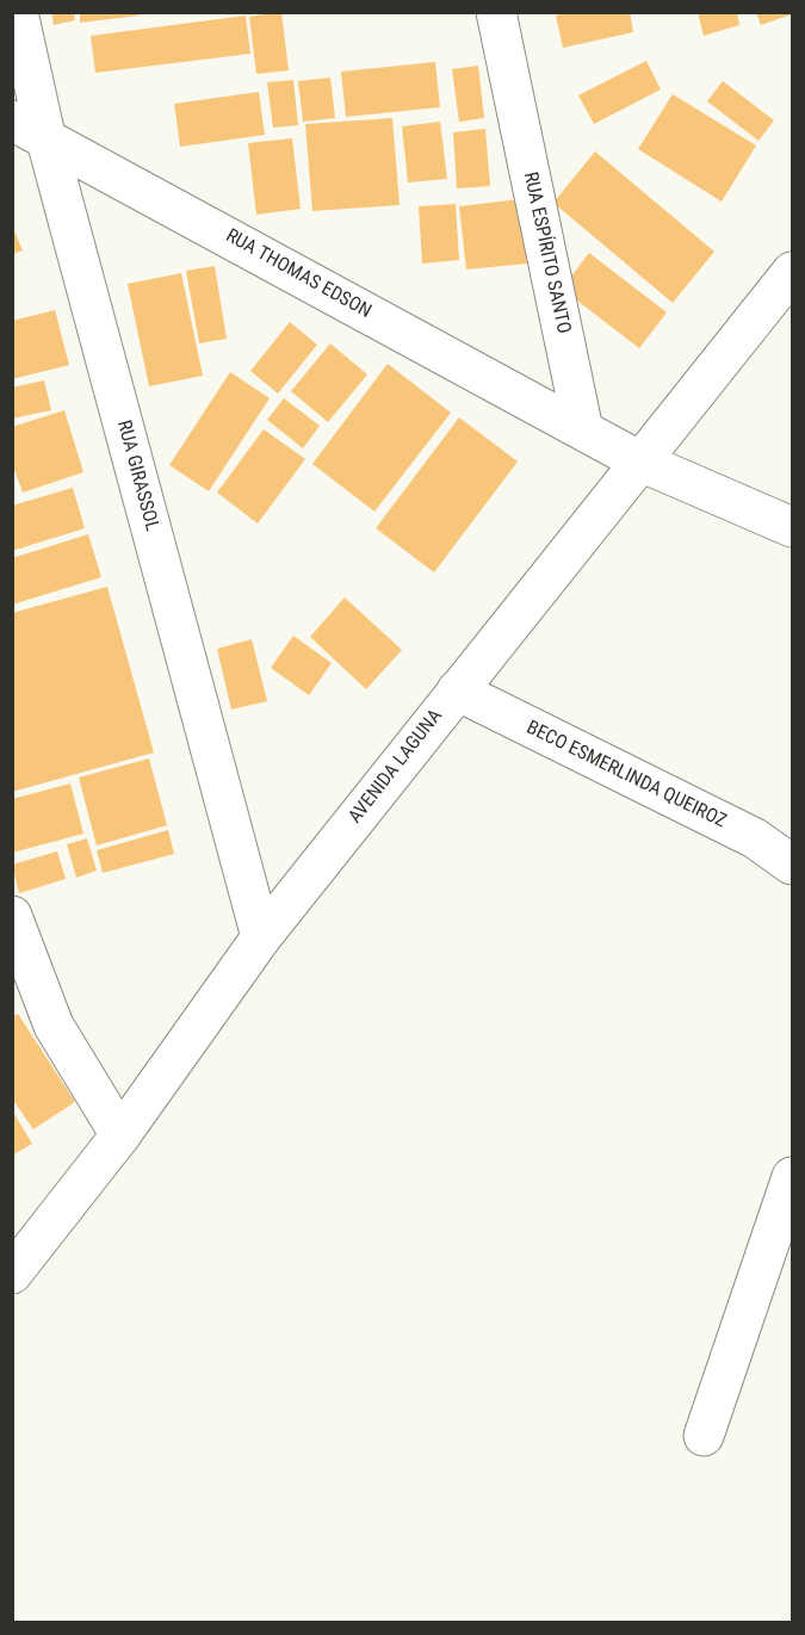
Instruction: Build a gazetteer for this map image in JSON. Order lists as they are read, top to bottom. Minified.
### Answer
{"streets":{"street":["RUA ESPÍRITO SANTO","RUA THOMAS EDSON","RUA GIRASSOL","AVENIDA LAGUNA","BECO ESMERLINDA QUEIROZ"]},"crossings":[["RUA ESPÍRITO SANTO","RUA THOMAS EDSON"],["RUA THOMAS EDSON","RUA GIRASSOL"],["RUA GIRASSOL","AVENIDA LAGUNA"],["AVENIDA LAGUNA","BECO ESMERLINDA QUEIROZ"]]}
